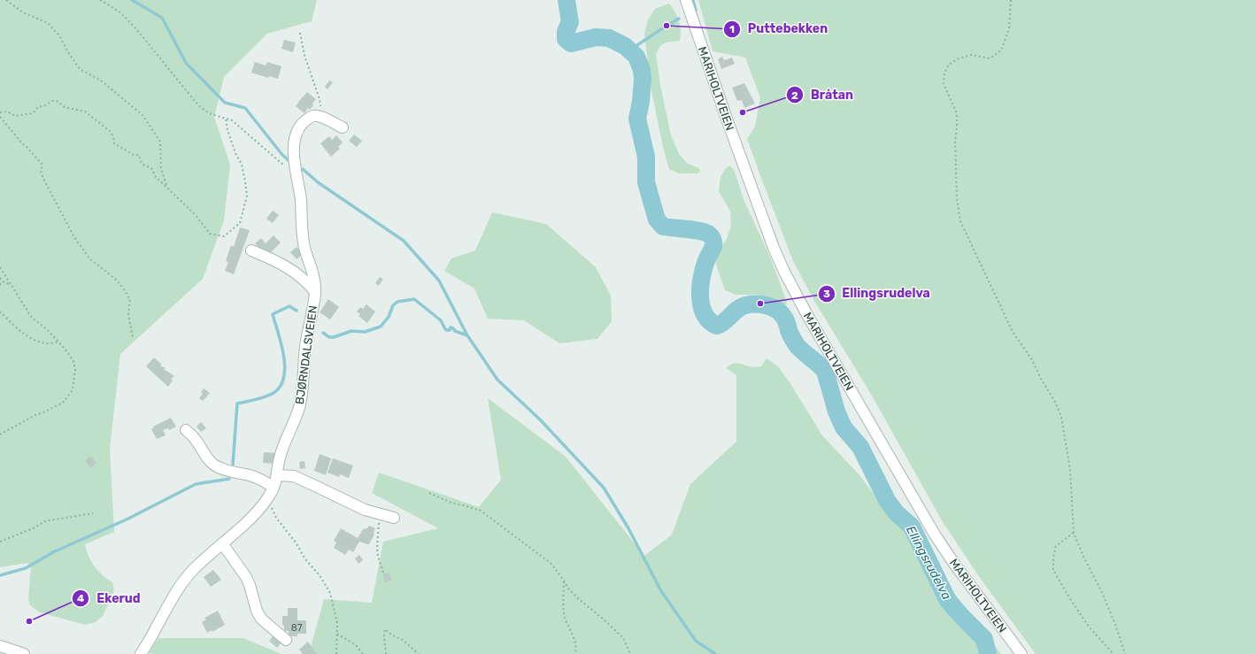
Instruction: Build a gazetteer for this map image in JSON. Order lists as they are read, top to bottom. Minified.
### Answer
{"streets":{"street":["MARIHOLTVEIEN","BJØRNDALSVEIEN"]},"water":["Ellingsrudelva"],"places":["Puttebekken","Bråtan","Ellingsrudelva","Ekerud"],"house_numbers":["87"]}
